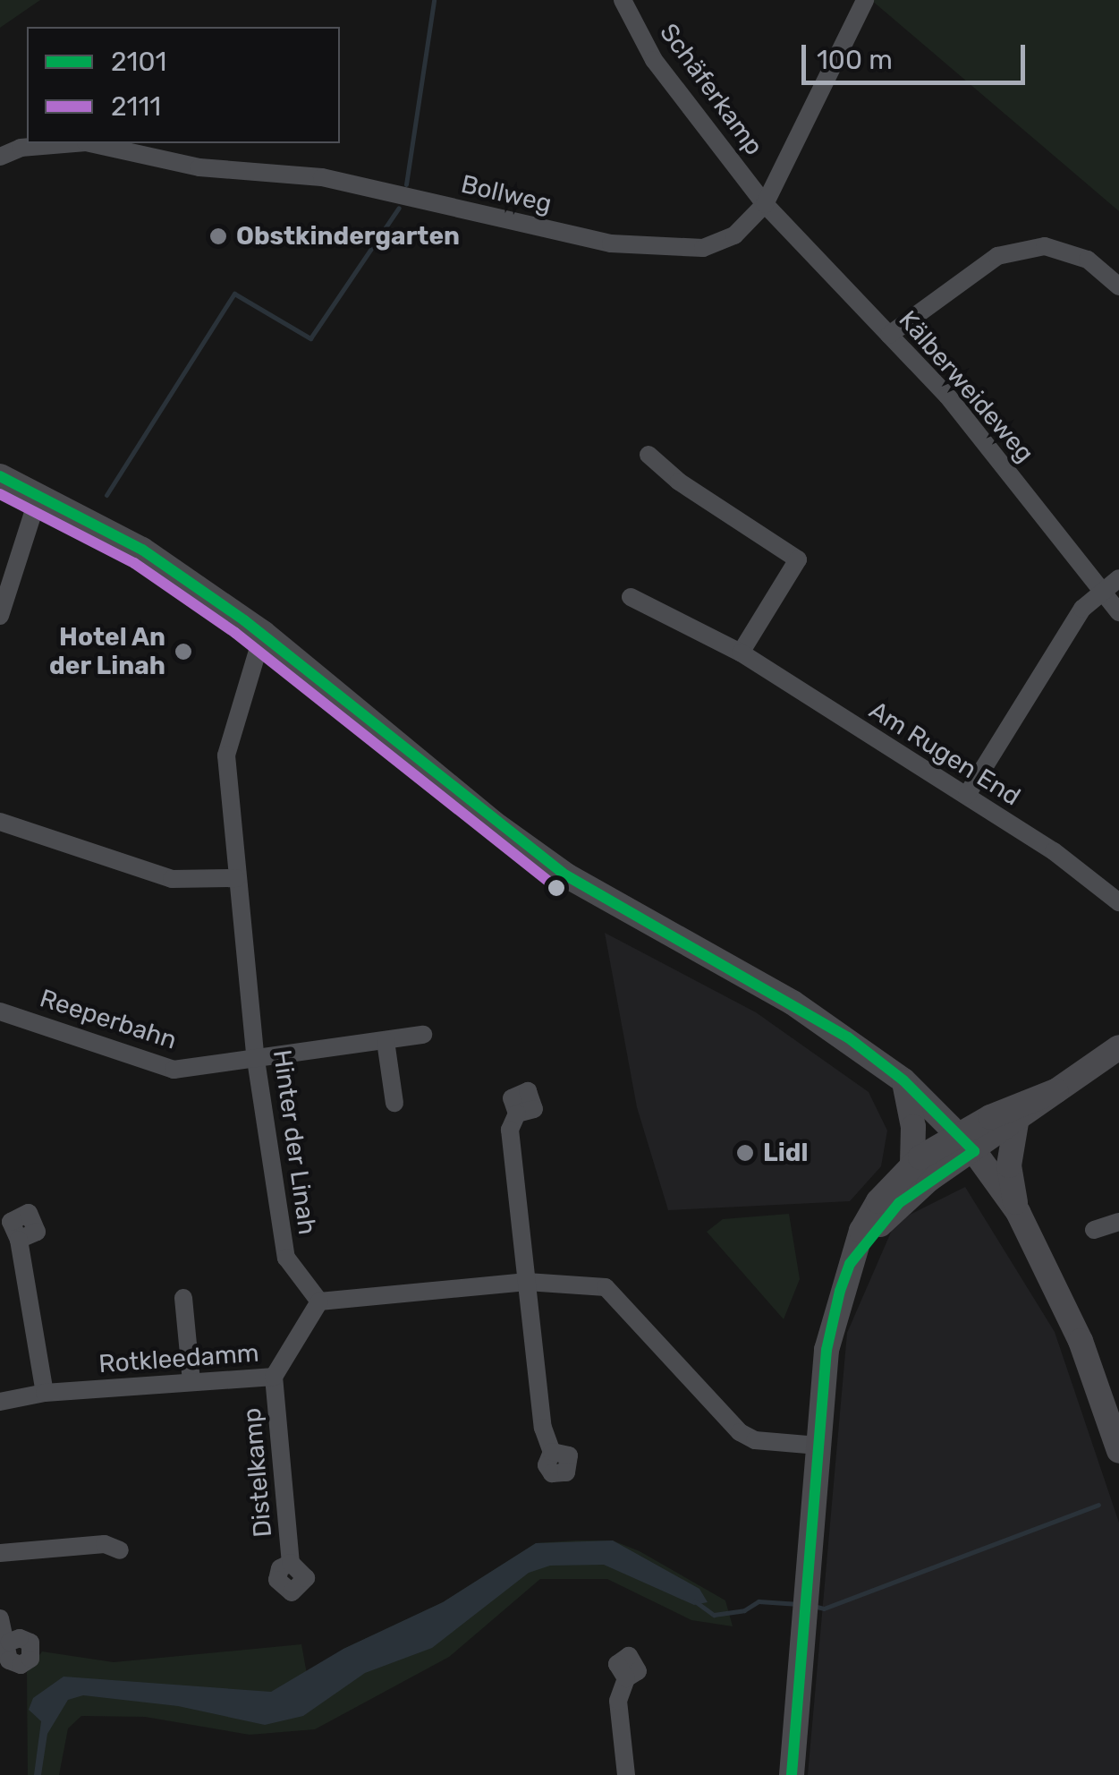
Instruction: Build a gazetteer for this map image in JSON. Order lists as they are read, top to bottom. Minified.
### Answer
{"streets":{"street":["Schäferkamp","Bollweg","Kälberweideweg","Am Rugen End","Reeperbahn","Hinter der Linah","Rotkleedamm","Distelkamp"]},"crossings":[["Schäferkamp","Bollweg"],["Schäferkamp","Kälberweideweg"],["Bollweg","Kälberweideweg"],["Reeperbahn","Hinter der Linah"],["Hinter der Linah","Rotkleedamm"],["Rotkleedamm","Distelkamp"]],"places":["Obstkindergarten","Hotel An der Linah","Lidl"],"lines":["transit line 2101","transit line 2111"],"legend":["2101","2111"],"scale_bar":"100 m"}
